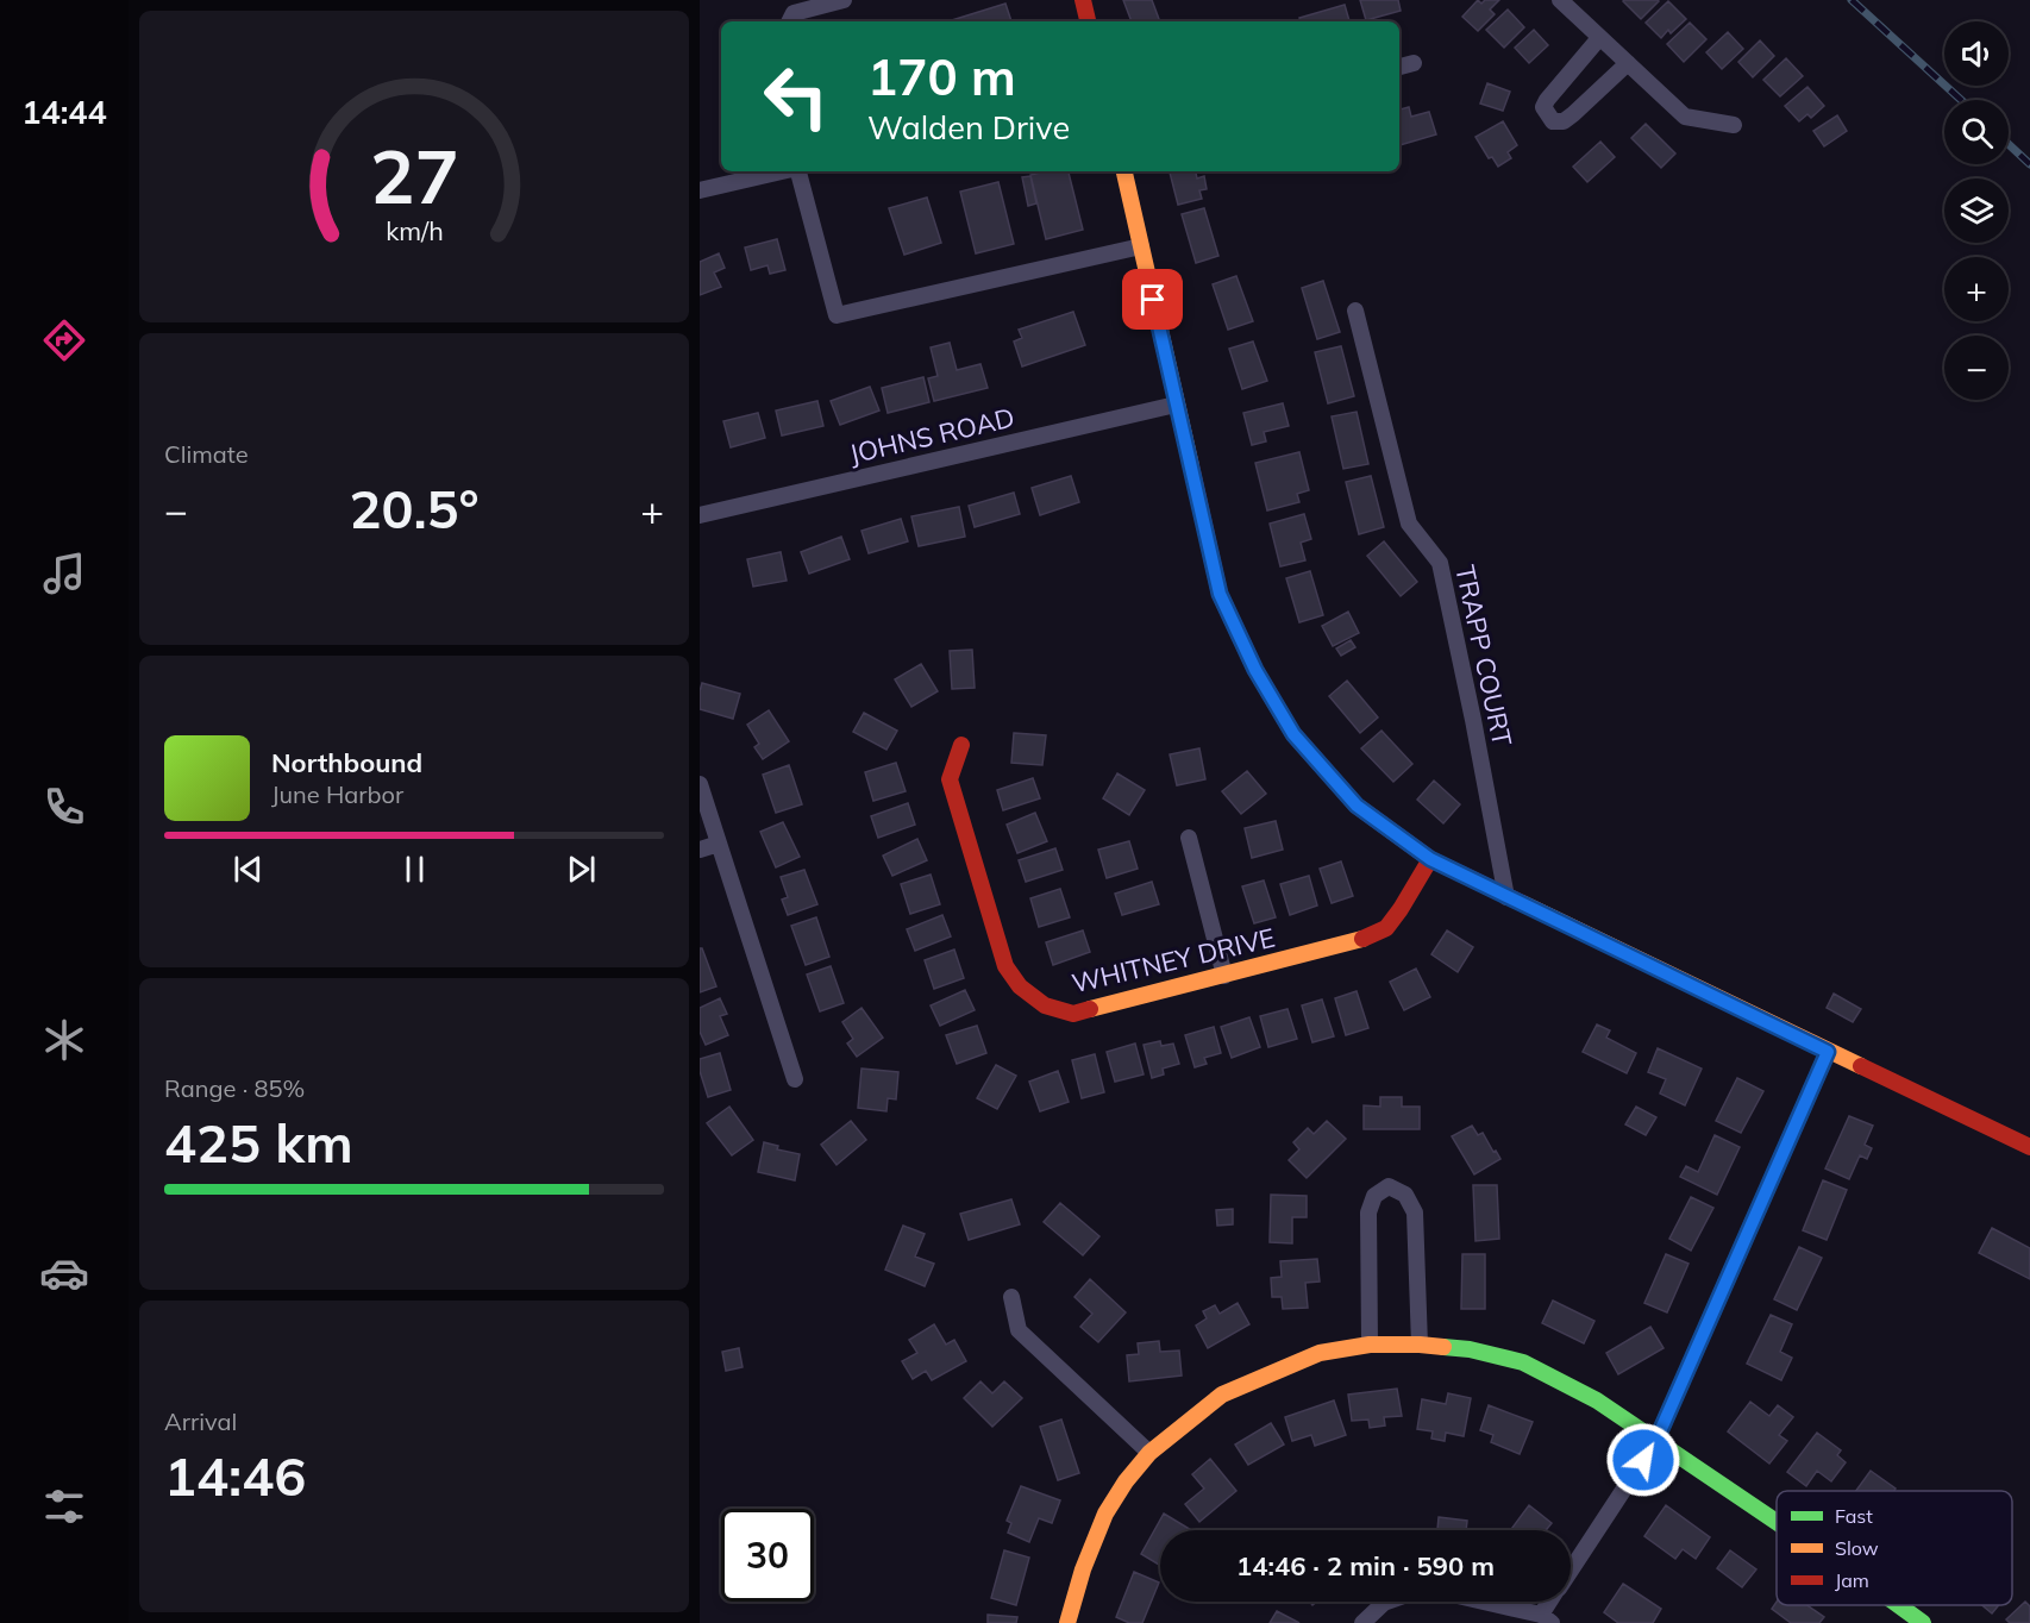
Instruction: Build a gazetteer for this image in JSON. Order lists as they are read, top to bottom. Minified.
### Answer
{"streets":{"street":["JOHNS ROAD","TRAPP COURT","WHITNEY DRIVE"]},"legend":["Fast","Slow","Jam"],"page":{"tabs":"14:44","map_buttons":["+","−"],"turn":["170 m","Walden Drive"],"tile":["Climate",["Range · 85%","425 km"],["Arrival","14:46"]],"heat":["−","20.5°","+"],"song":["Northbound","June Harbor"],"limit":"30","trip":"14:46 · 2 min · 590 m","gauge":["27","km/h"]}}
